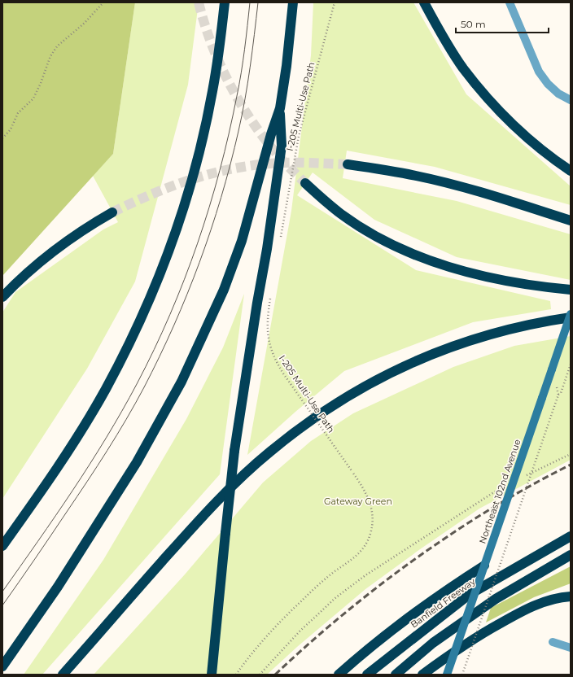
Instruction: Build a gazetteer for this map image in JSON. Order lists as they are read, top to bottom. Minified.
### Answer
{"streets":{"highway":["Banfield Freeway"],"main road":["Northeast 102nd Avenue"],"path":["I-205 Multi-Use Path"]},"parks":["Gateway Green"],"scale_bar":"50 m"}
